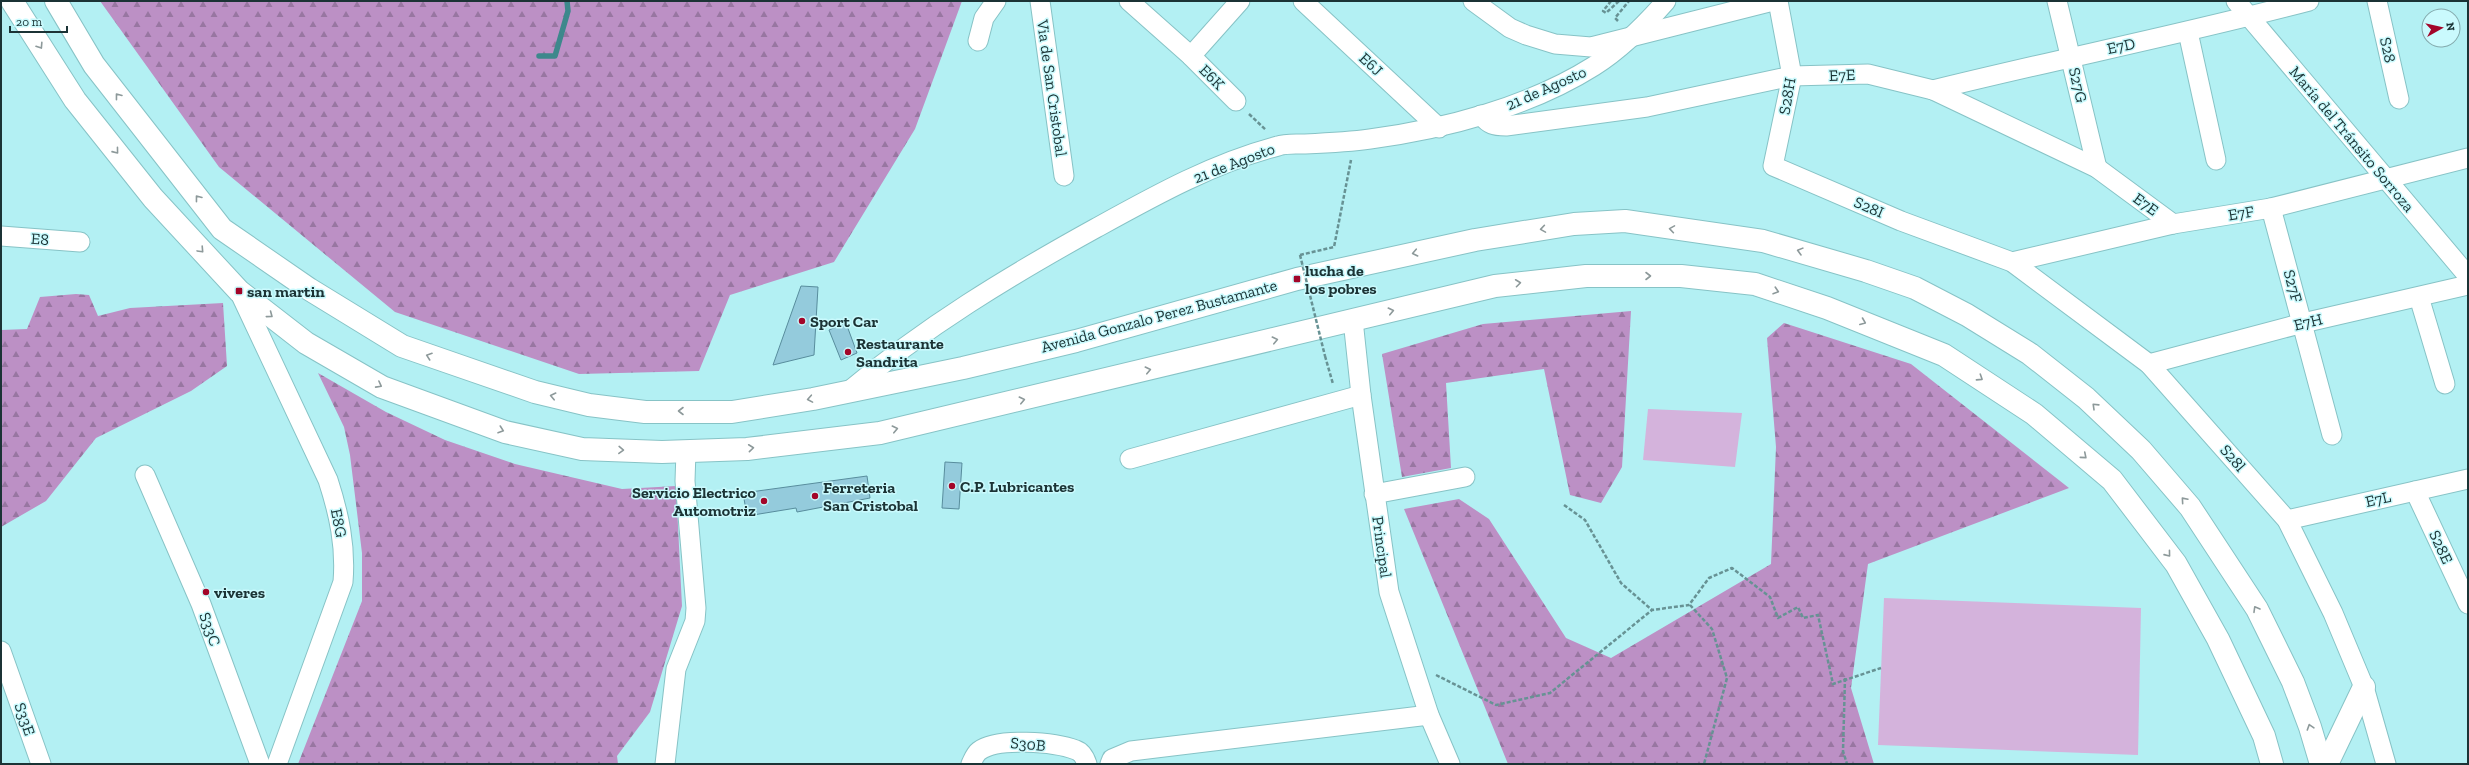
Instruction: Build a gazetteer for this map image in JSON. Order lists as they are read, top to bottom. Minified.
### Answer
{"streets":{"main road":["Avenida Gonzalo Perez Bustamante"],"street":["E7D","S28","E6J","E7E","E6K","S27G","Via de San Cristobal","21 de Agosto","S28H","María del Tránsito Sorroza","S28I","E7F","E8","S27F","E7H","S28l","E7L","E8G","Principal","S28E","S33C","S33E","S30B"]},"crossings":[["E7D","E7E"],["E7D","S27G"],["E7D","María del Tránsito Sorroza"],["E6J","21 de Agosto"],["E7E","S27G"],["E7E","21 de Agosto"],["E7E","S28H"],["E7E","E7F"],["E6K","21 de Agosto"],["21 de Agosto","Avenida Gonzalo Perez Bustamante"],["S28H","S28I"],["María del Tránsito Sorroza","E7F"],["S28I","S28l"],["E7F","S27F"],["E7F","S28l"],["S27F","E7H"],["E7H","S28l"],["S28l","E7L"],["E7L","S28E"]],"one_way":["Avenida Gonzalo Perez Bustamante"],"places":{"transit":["lucha de los pobres","san martin"],"other":["Sport Car","Restaurante Sandrita","C.P. Lubricantes","Ferreteria San Cristobal","Servicio Electrico Automotriz","viveres"]},"scale_bar":"20 m","north":"right"}
